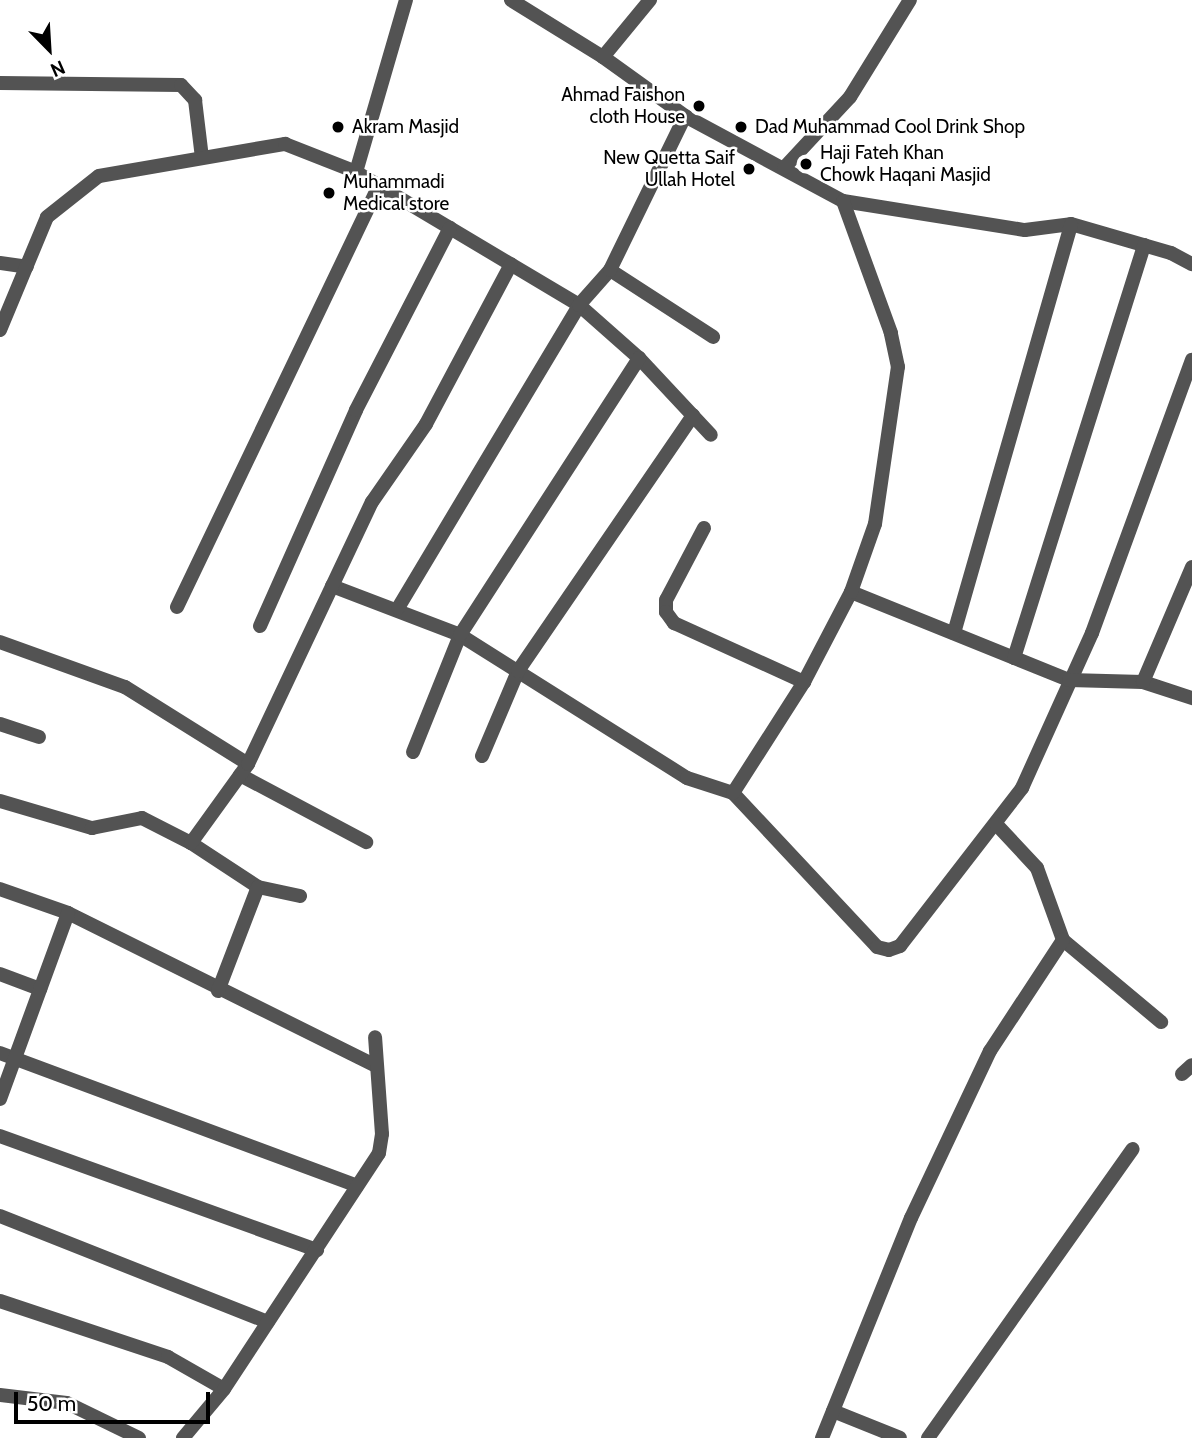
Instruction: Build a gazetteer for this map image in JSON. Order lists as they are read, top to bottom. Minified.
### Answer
{"places":["Ahmad Faishon cloth House","Akram Masjid","Dad Muhammad Cool Drink Shop","Haji Fateh Khan Chowk Haqani Masjid","New Quetta Saif Ullah Hotel","Muhammadi Medical store"],"scale_bar":"50 m","north":"bottom right"}
